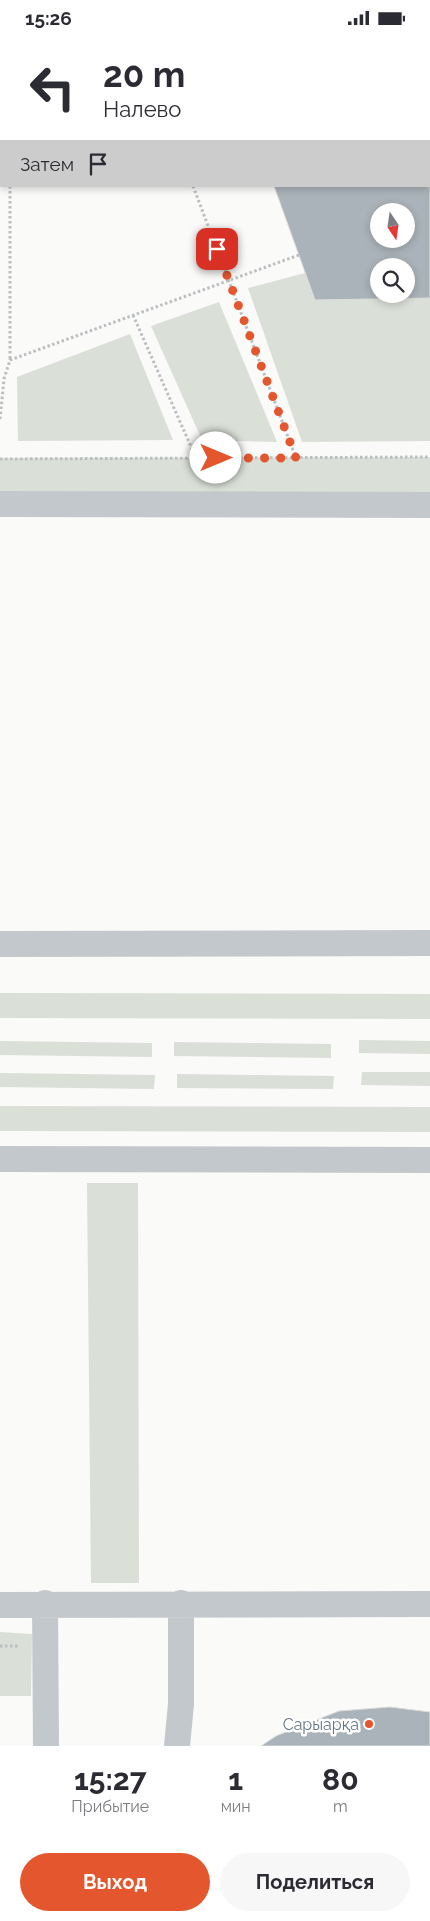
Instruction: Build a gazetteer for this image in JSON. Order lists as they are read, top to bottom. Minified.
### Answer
{"places":["Сарыарқа"],"north":"bottom","page":{"status":"15:26","turn":["20 m","Налево"],"then":"Затем","eta":["15:27","Прибытие","1","мин","80","m"],"buttons":["Выход","Поделиться"]}}
